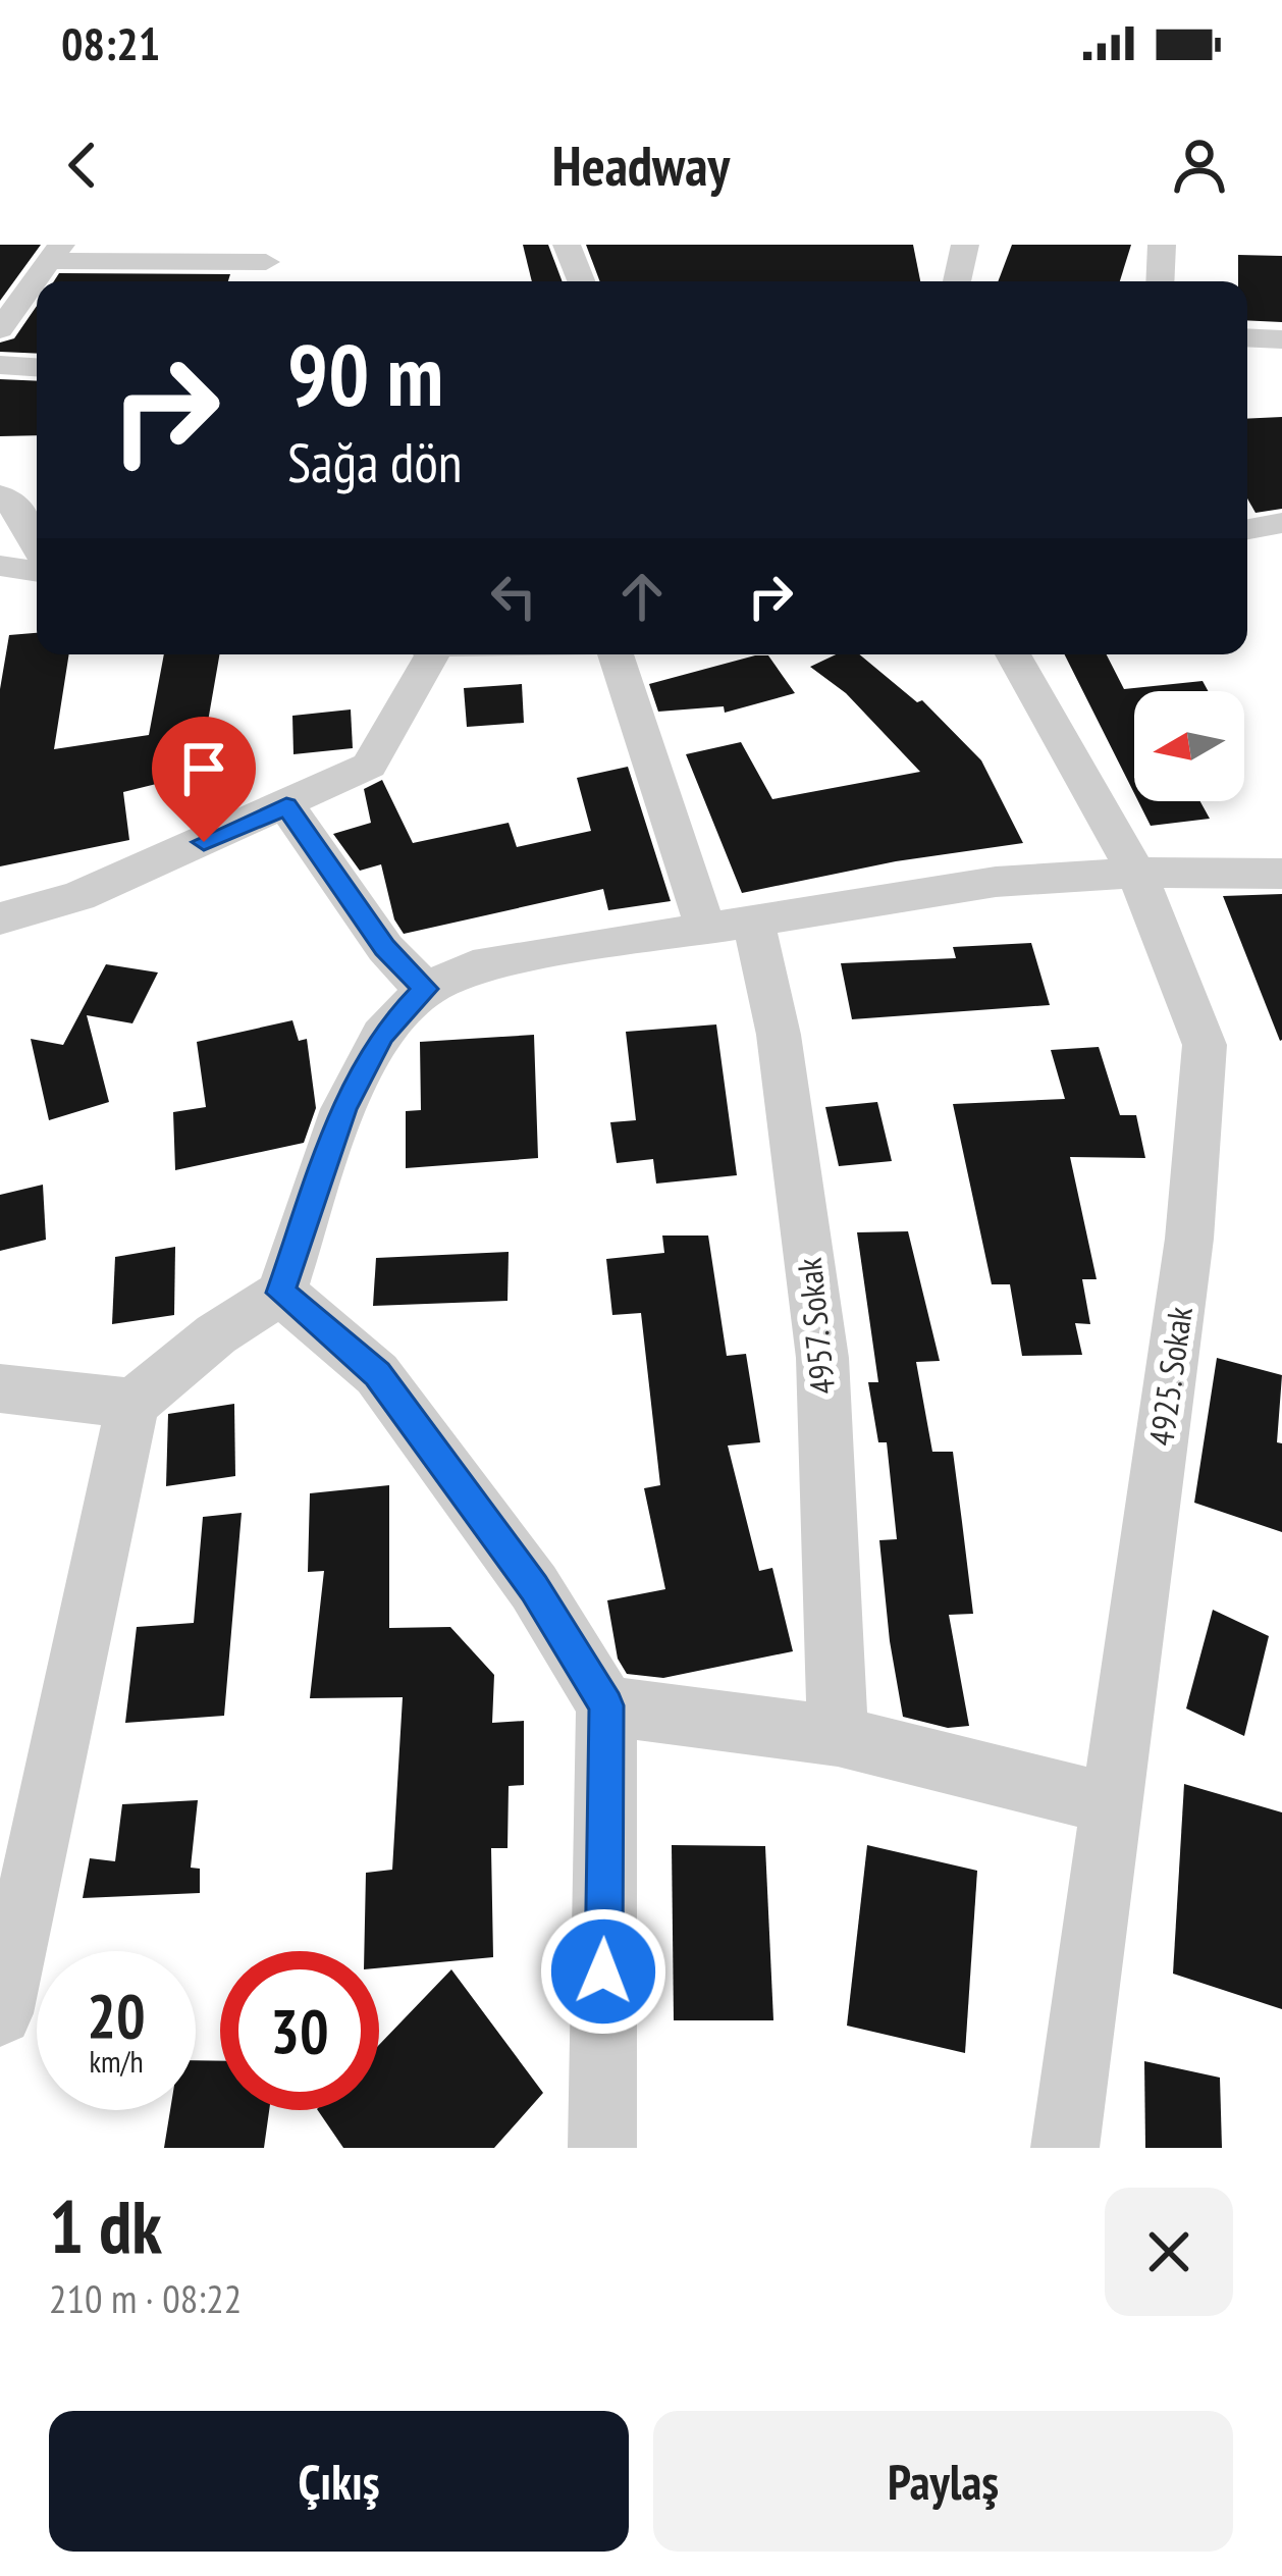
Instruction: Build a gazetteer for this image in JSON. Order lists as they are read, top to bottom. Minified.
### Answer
{"streets":{"street":["4957. Sokak","4925. Sokak"]},"north":"left","page":{"status":"08:21","header":"Headway","turn":["90 m","Sağa dön"],"speed":"20 km/h","limit":"30","heading":["1 dk","210 m · 08:22"],"buttons":["Çıkış","Paylaş"]}}
